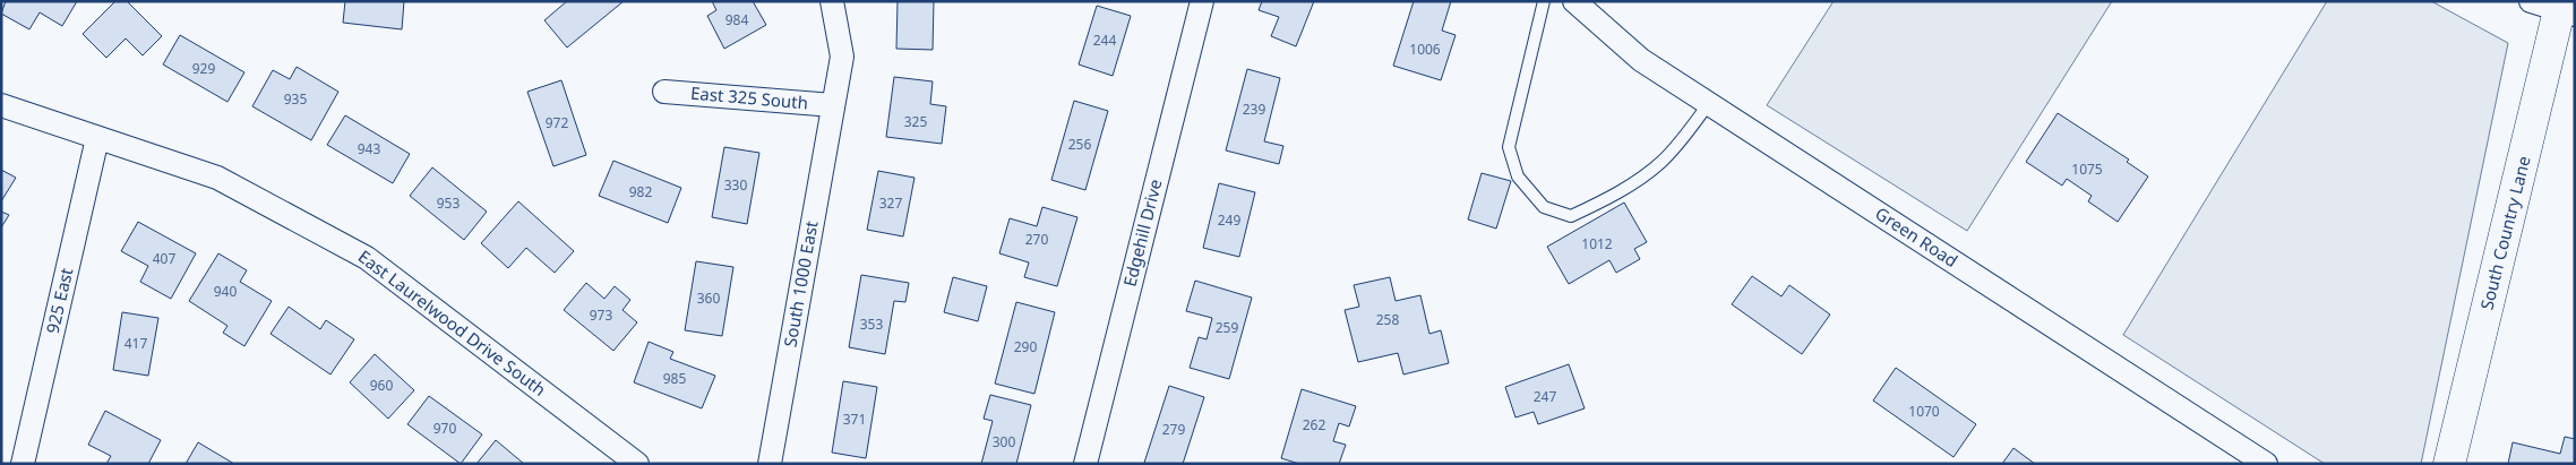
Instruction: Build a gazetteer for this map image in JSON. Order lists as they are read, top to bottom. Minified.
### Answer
{"streets":{"street":["East 325 South","Edgehill Drive","South Country Lane","Green Road","South 1000 East","925 East","East Laurelwood Drive South"]},"crossings":[["East 325 South","South 1000 East"],["925 East","East Laurelwood Drive South"]],"house_numbers":["984","244","1006","929","935","239","325","972","256","943","1075","330","982","953","327","249","270","1012","407","940","360","973","258","353","259","417","290","985","960","247","1070","371","262","970","279","300"]}
